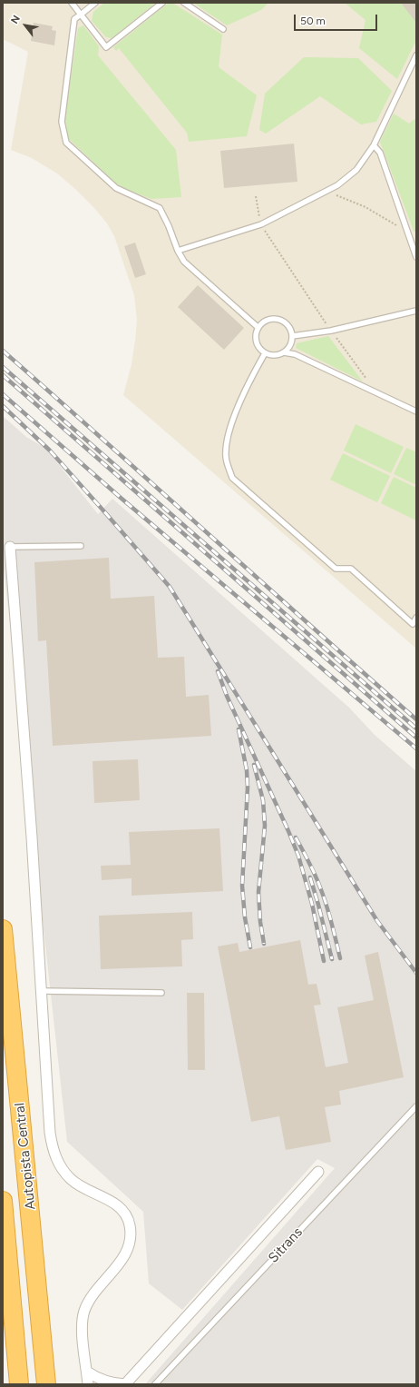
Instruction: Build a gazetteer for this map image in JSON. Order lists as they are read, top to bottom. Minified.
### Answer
{"streets":{"highway":["Autopista Central"],"lane":["Sitrans"]},"scale_bar":"50 m","north":"top left"}
